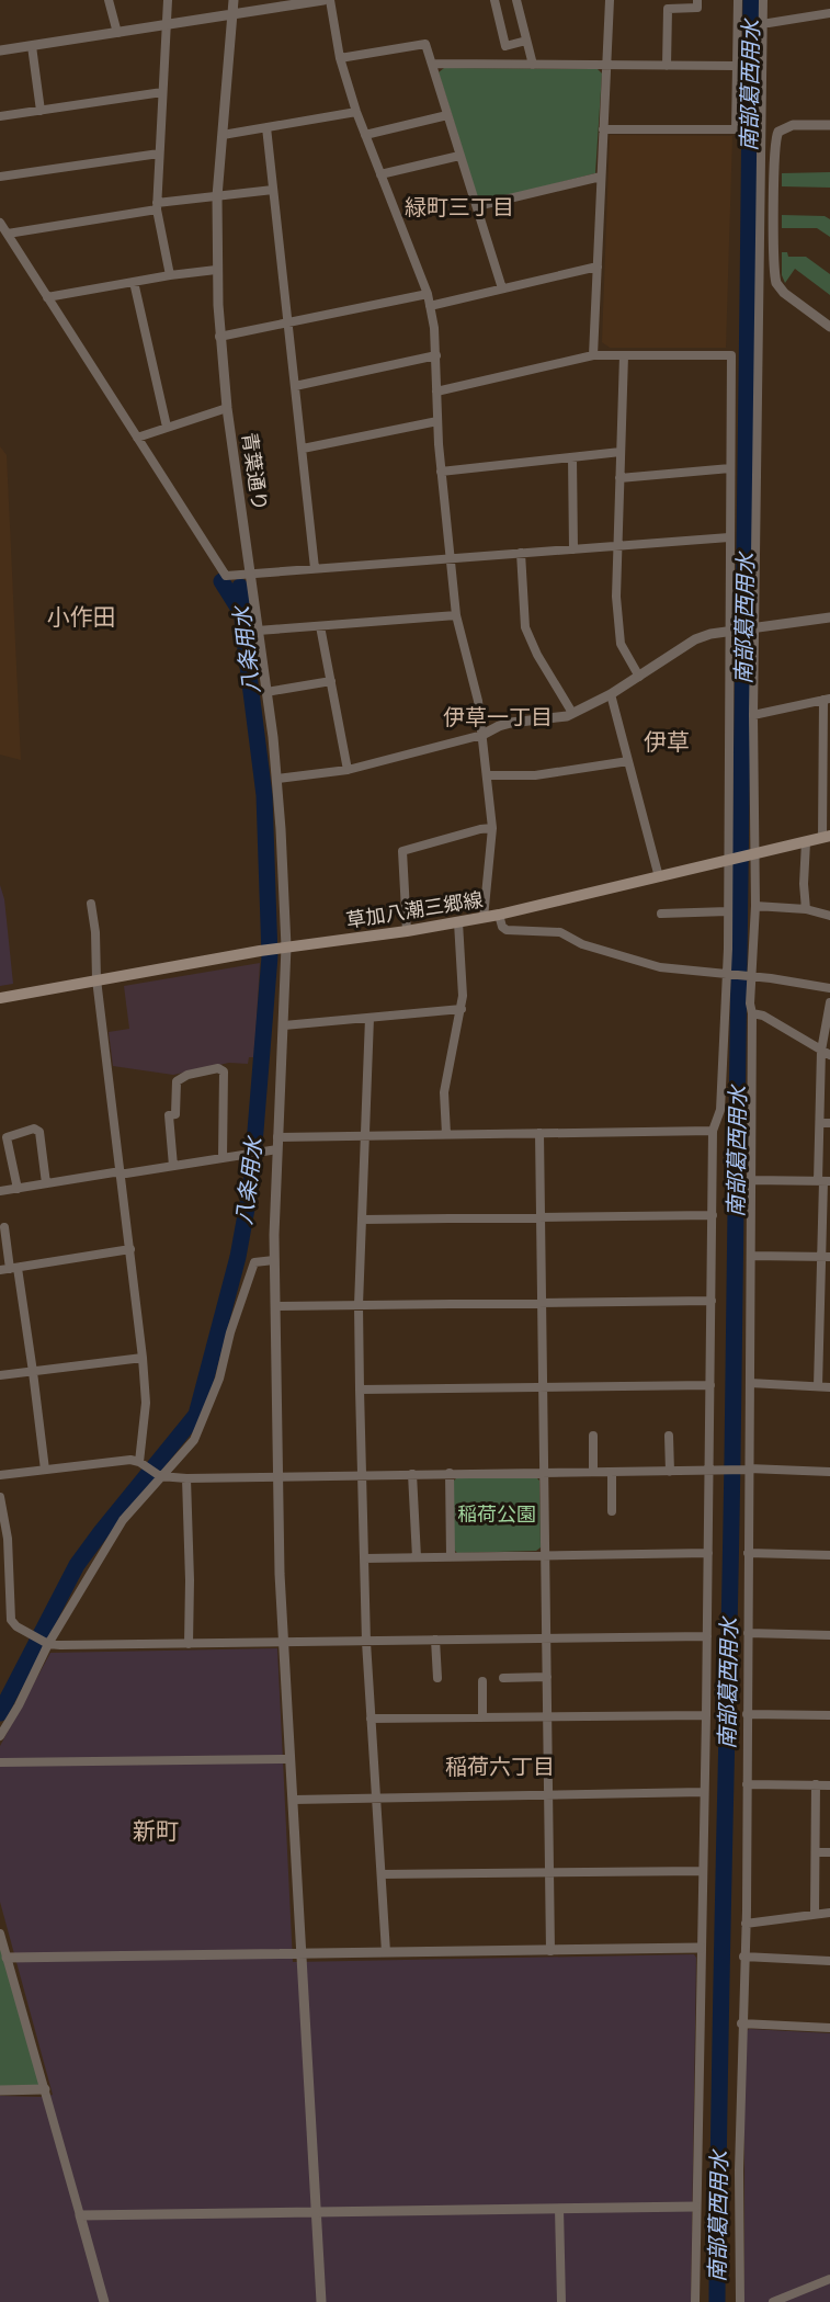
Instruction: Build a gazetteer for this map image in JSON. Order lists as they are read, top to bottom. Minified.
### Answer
{"streets":{"main road":["草加八潮三郷線"],"street":["青葉通り"]},"crossings":[["青葉通り","草加八潮三郷線"]],"districts":["緑町三丁目","小作田","伊草一丁目","伊草","稲荷六丁目","新町"],"water":["南部葛西用水","八条用水"],"parks":["稲荷公園"]}
